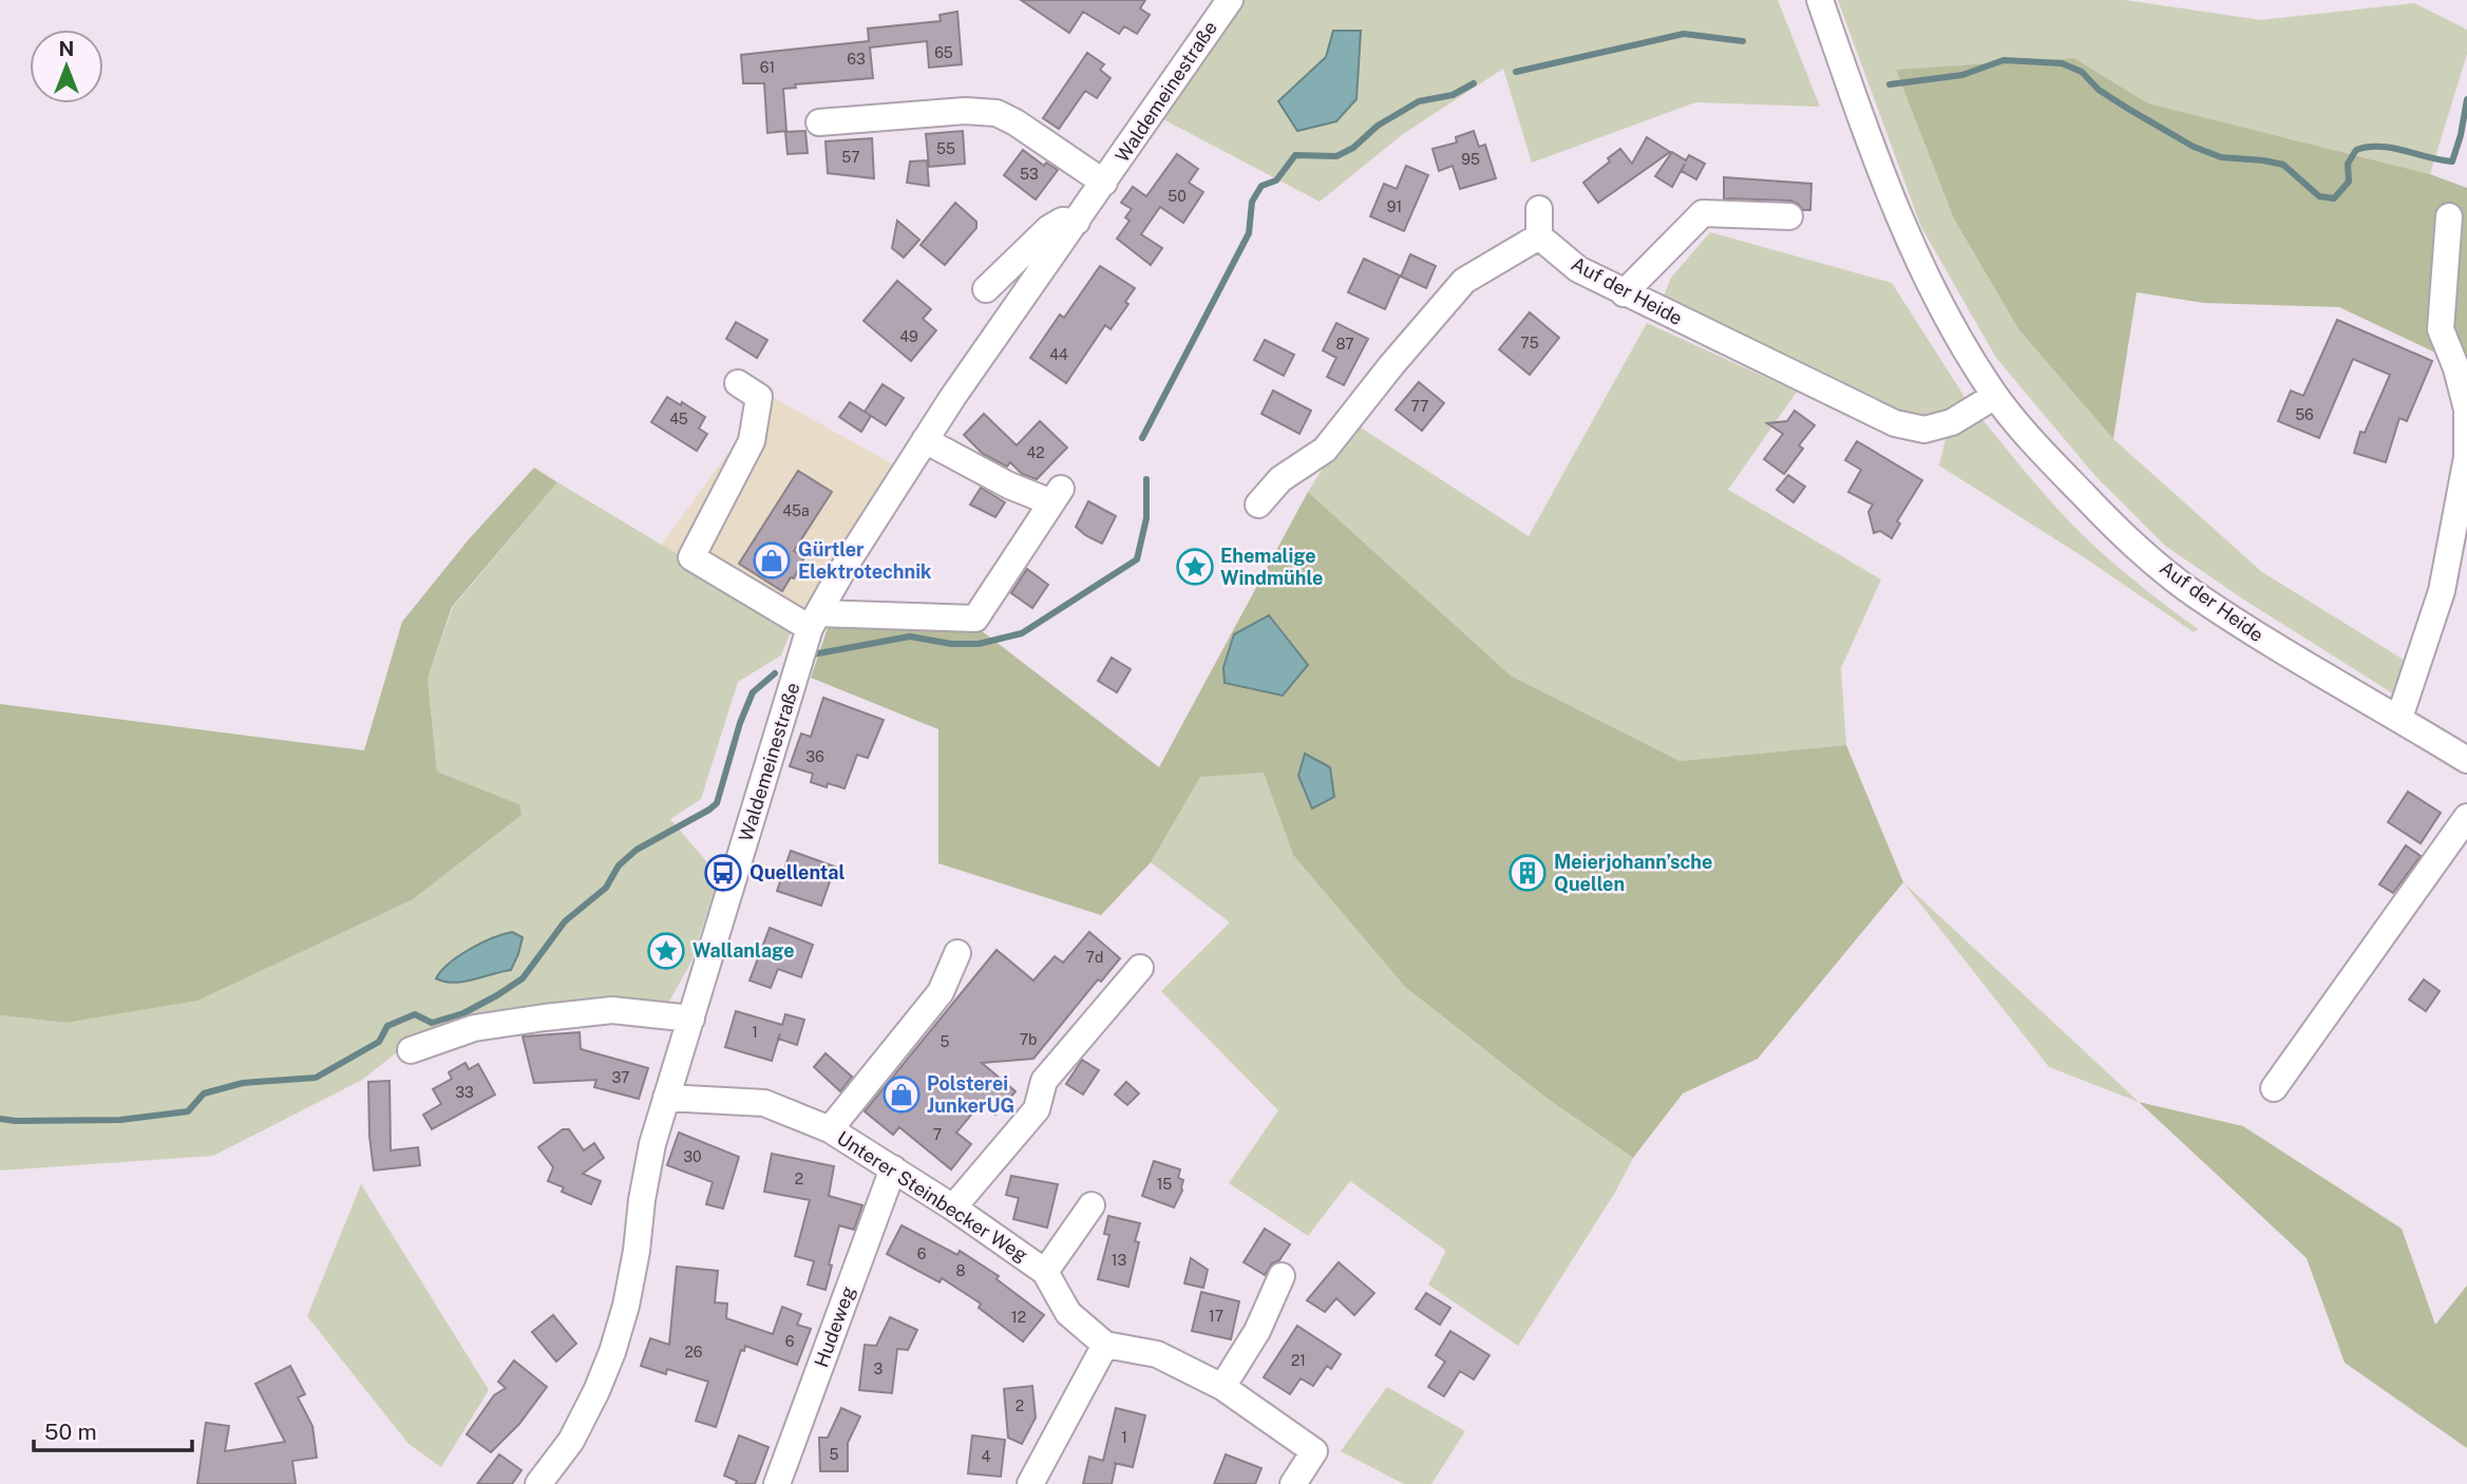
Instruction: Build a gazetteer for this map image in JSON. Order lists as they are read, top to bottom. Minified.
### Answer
{"streets":{"street":["Waldemeinestraße","Auf der Heide","Unterer Steinbecker Weg","Hudeweg"]},"crossings":[["Waldemeinestraße","Unterer Steinbecker Weg"],["Unterer Steinbecker Weg","Hudeweg"]],"places":{"shop":["Gürtler Elektrotechnik","Polsterei JunkerUG"],"place":["Ehemalige Windmühle","Wallanlage"],"bus stop":["Quellental"],"building":["Meierjohann’sche Quellen"]},"house_numbers":["65","63","61","55","57","95","53","50","91","49","75","87","44","77","56","45","42","45a","36","7d","1","7b","5","37","33","7","30","2","15","6","13","8","17","12","6","26","21","3","2","1","5","4"],"scale_bar":"50 m","north":"top"}
